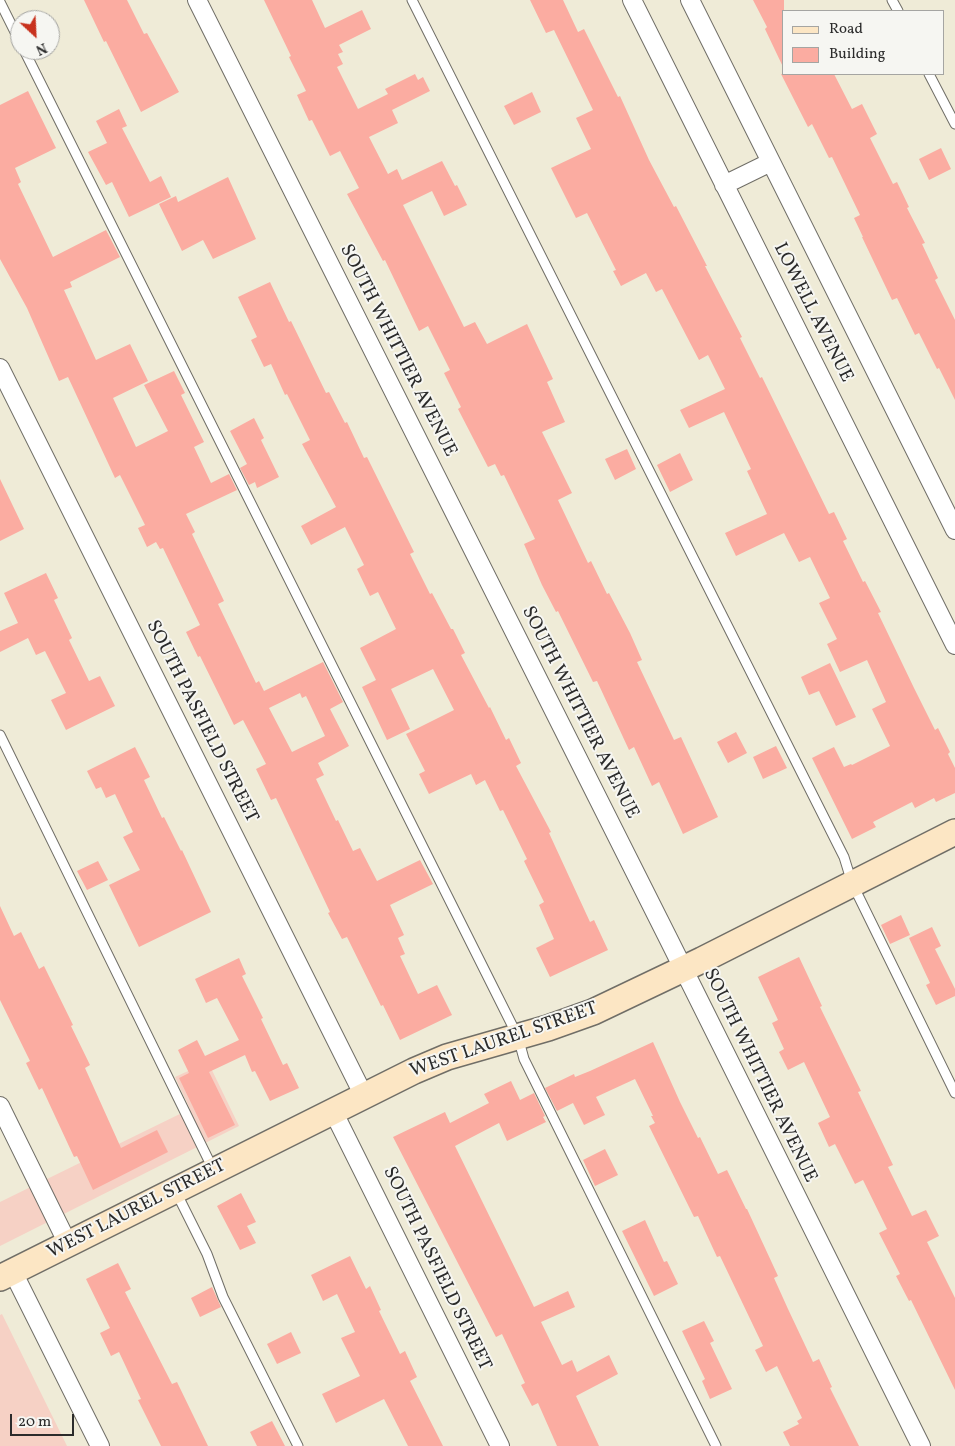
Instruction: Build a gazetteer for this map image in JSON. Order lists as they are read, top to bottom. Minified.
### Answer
{"streets":{"street":["LOWELL AVENUE","SOUTH WHITTIER AVENUE","SOUTH PASFIELD STREET","WEST LAUREL STREET"]},"crossings":[["SOUTH WHITTIER AVENUE","WEST LAUREL STREET"],["SOUTH PASFIELD STREET","WEST LAUREL STREET"]],"legend":["Road","Building"],"scale_bar":"20 m","north":"bottom right"}
